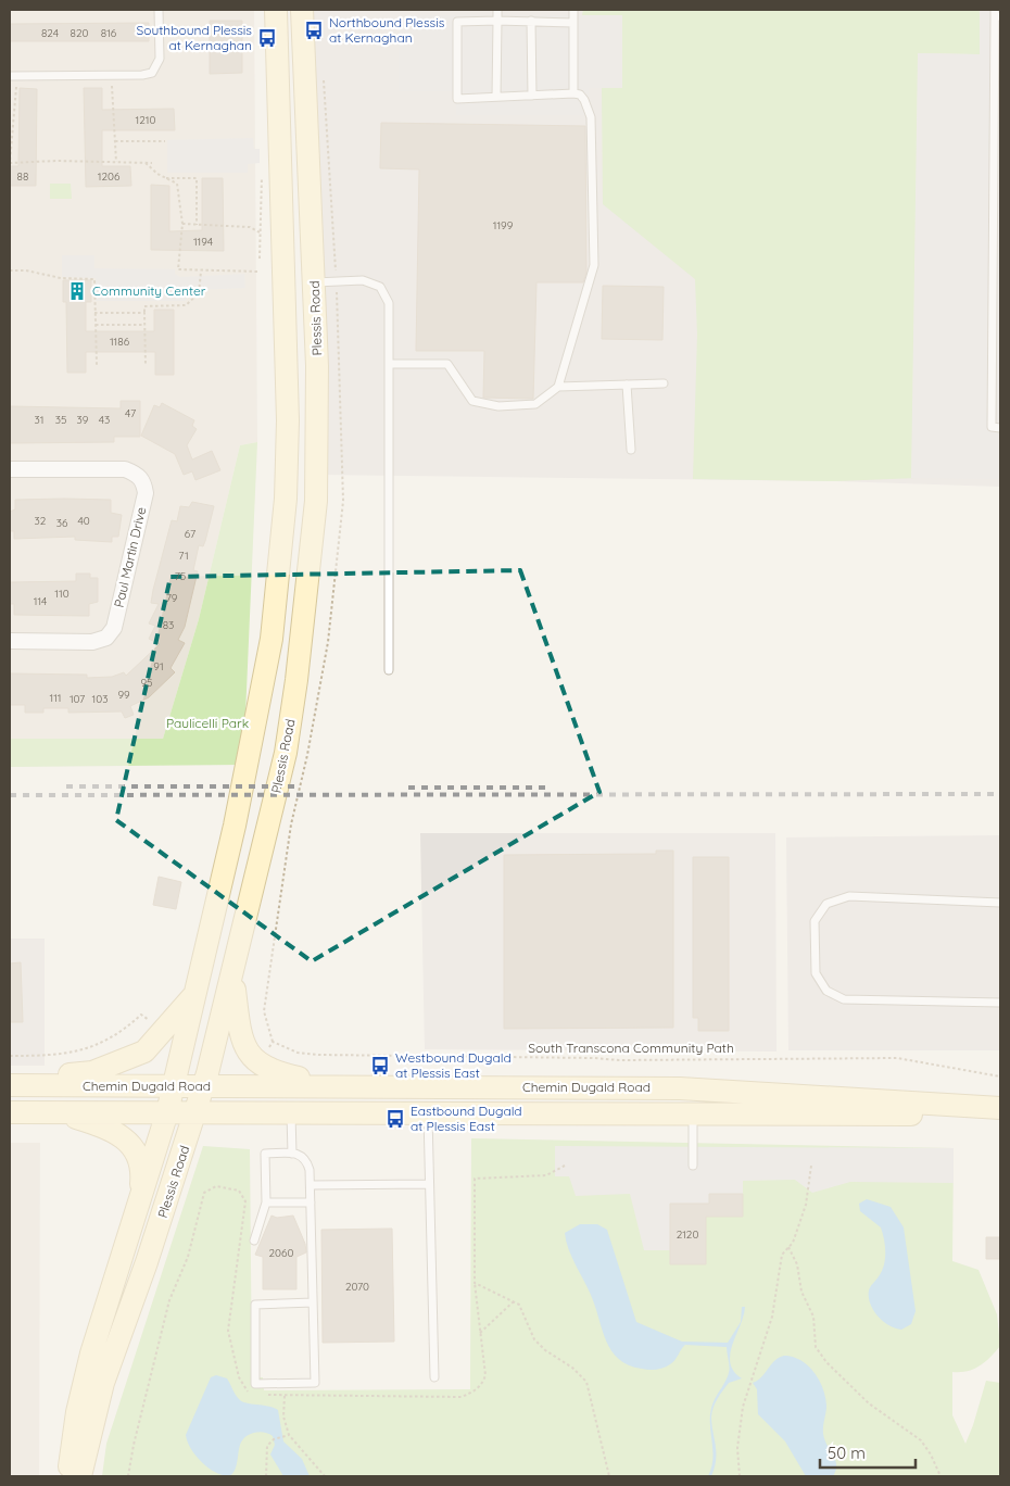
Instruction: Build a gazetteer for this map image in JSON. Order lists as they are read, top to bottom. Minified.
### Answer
{"streets":{"main road":["Plessis Road","Chemin Dugald Road"],"street":["Paul Martin Drive"],"path":["South Transcona Community Path"]},"crossings":[["Plessis Road","Chemin Dugald Road"]],"parks":["Paulicelli Park"],"places":{"bus stop":["Northbound Plessis at Kernaghan","Southbound Plessis at Kernaghan","Westbound Dugald at Plessis East","Eastbound Dugald at Plessis East"],"building":["Community Center"]},"house_numbers":["824","820","816","1210","88","1206","1199","1194","1186","47","31","35","39","43","32","40","36","67","71","75","110","79","114","83","91","95","99","111","107","103","2120","2060","2070"],"scale_bar":"50 m"}
